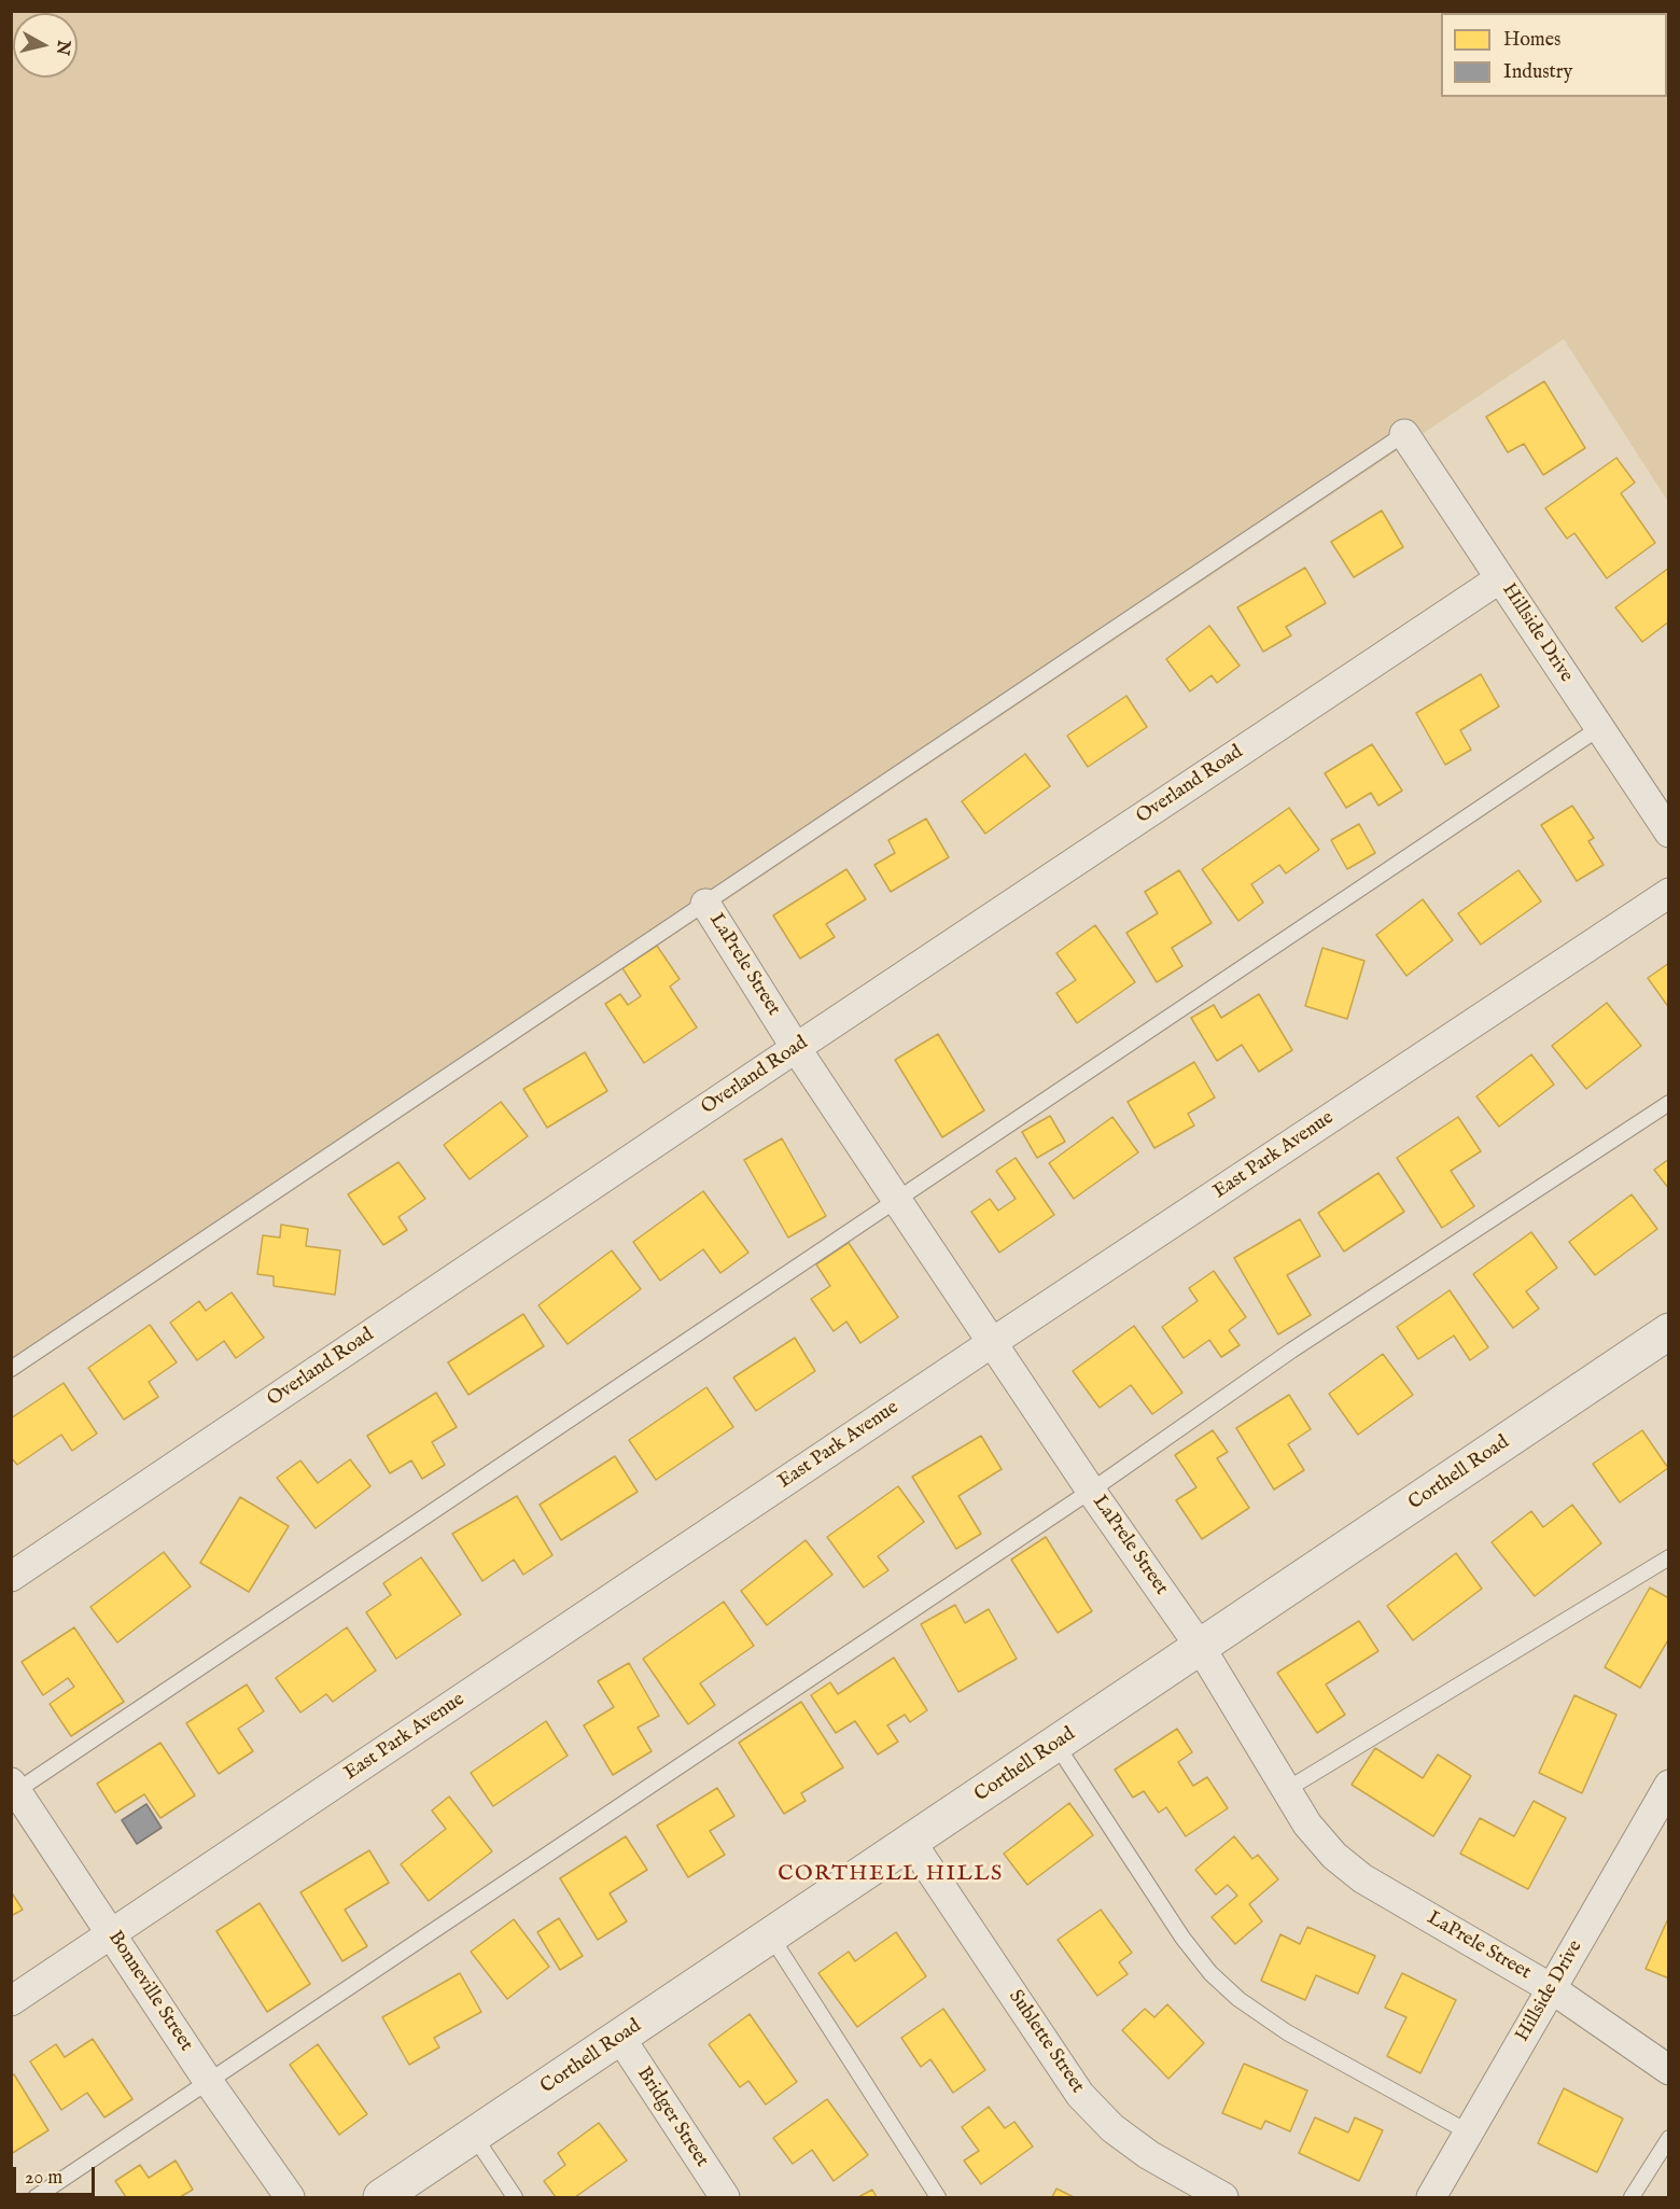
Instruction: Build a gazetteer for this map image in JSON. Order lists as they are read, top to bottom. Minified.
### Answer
{"streets":{"street":["Hillside Drive","Overland Road","LaPrele Street","East Park Avenue","Corthell Road","Bonneville Street","Sublette Street","Bridger Street"]},"crossings":[["Hillside Drive","Overland Road"],["Hillside Drive","LaPrele Street"],["Overland Road","LaPrele Street"],["LaPrele Street","East Park Avenue"],["LaPrele Street","Corthell Road"],["East Park Avenue","Bonneville Street"],["Corthell Road","Sublette Street"],["Corthell Road","Bridger Street"]],"districts":["CORTHELL HILLS"],"legend":["Homes","Industry"],"scale_bar":"20 m","north":"right"}
